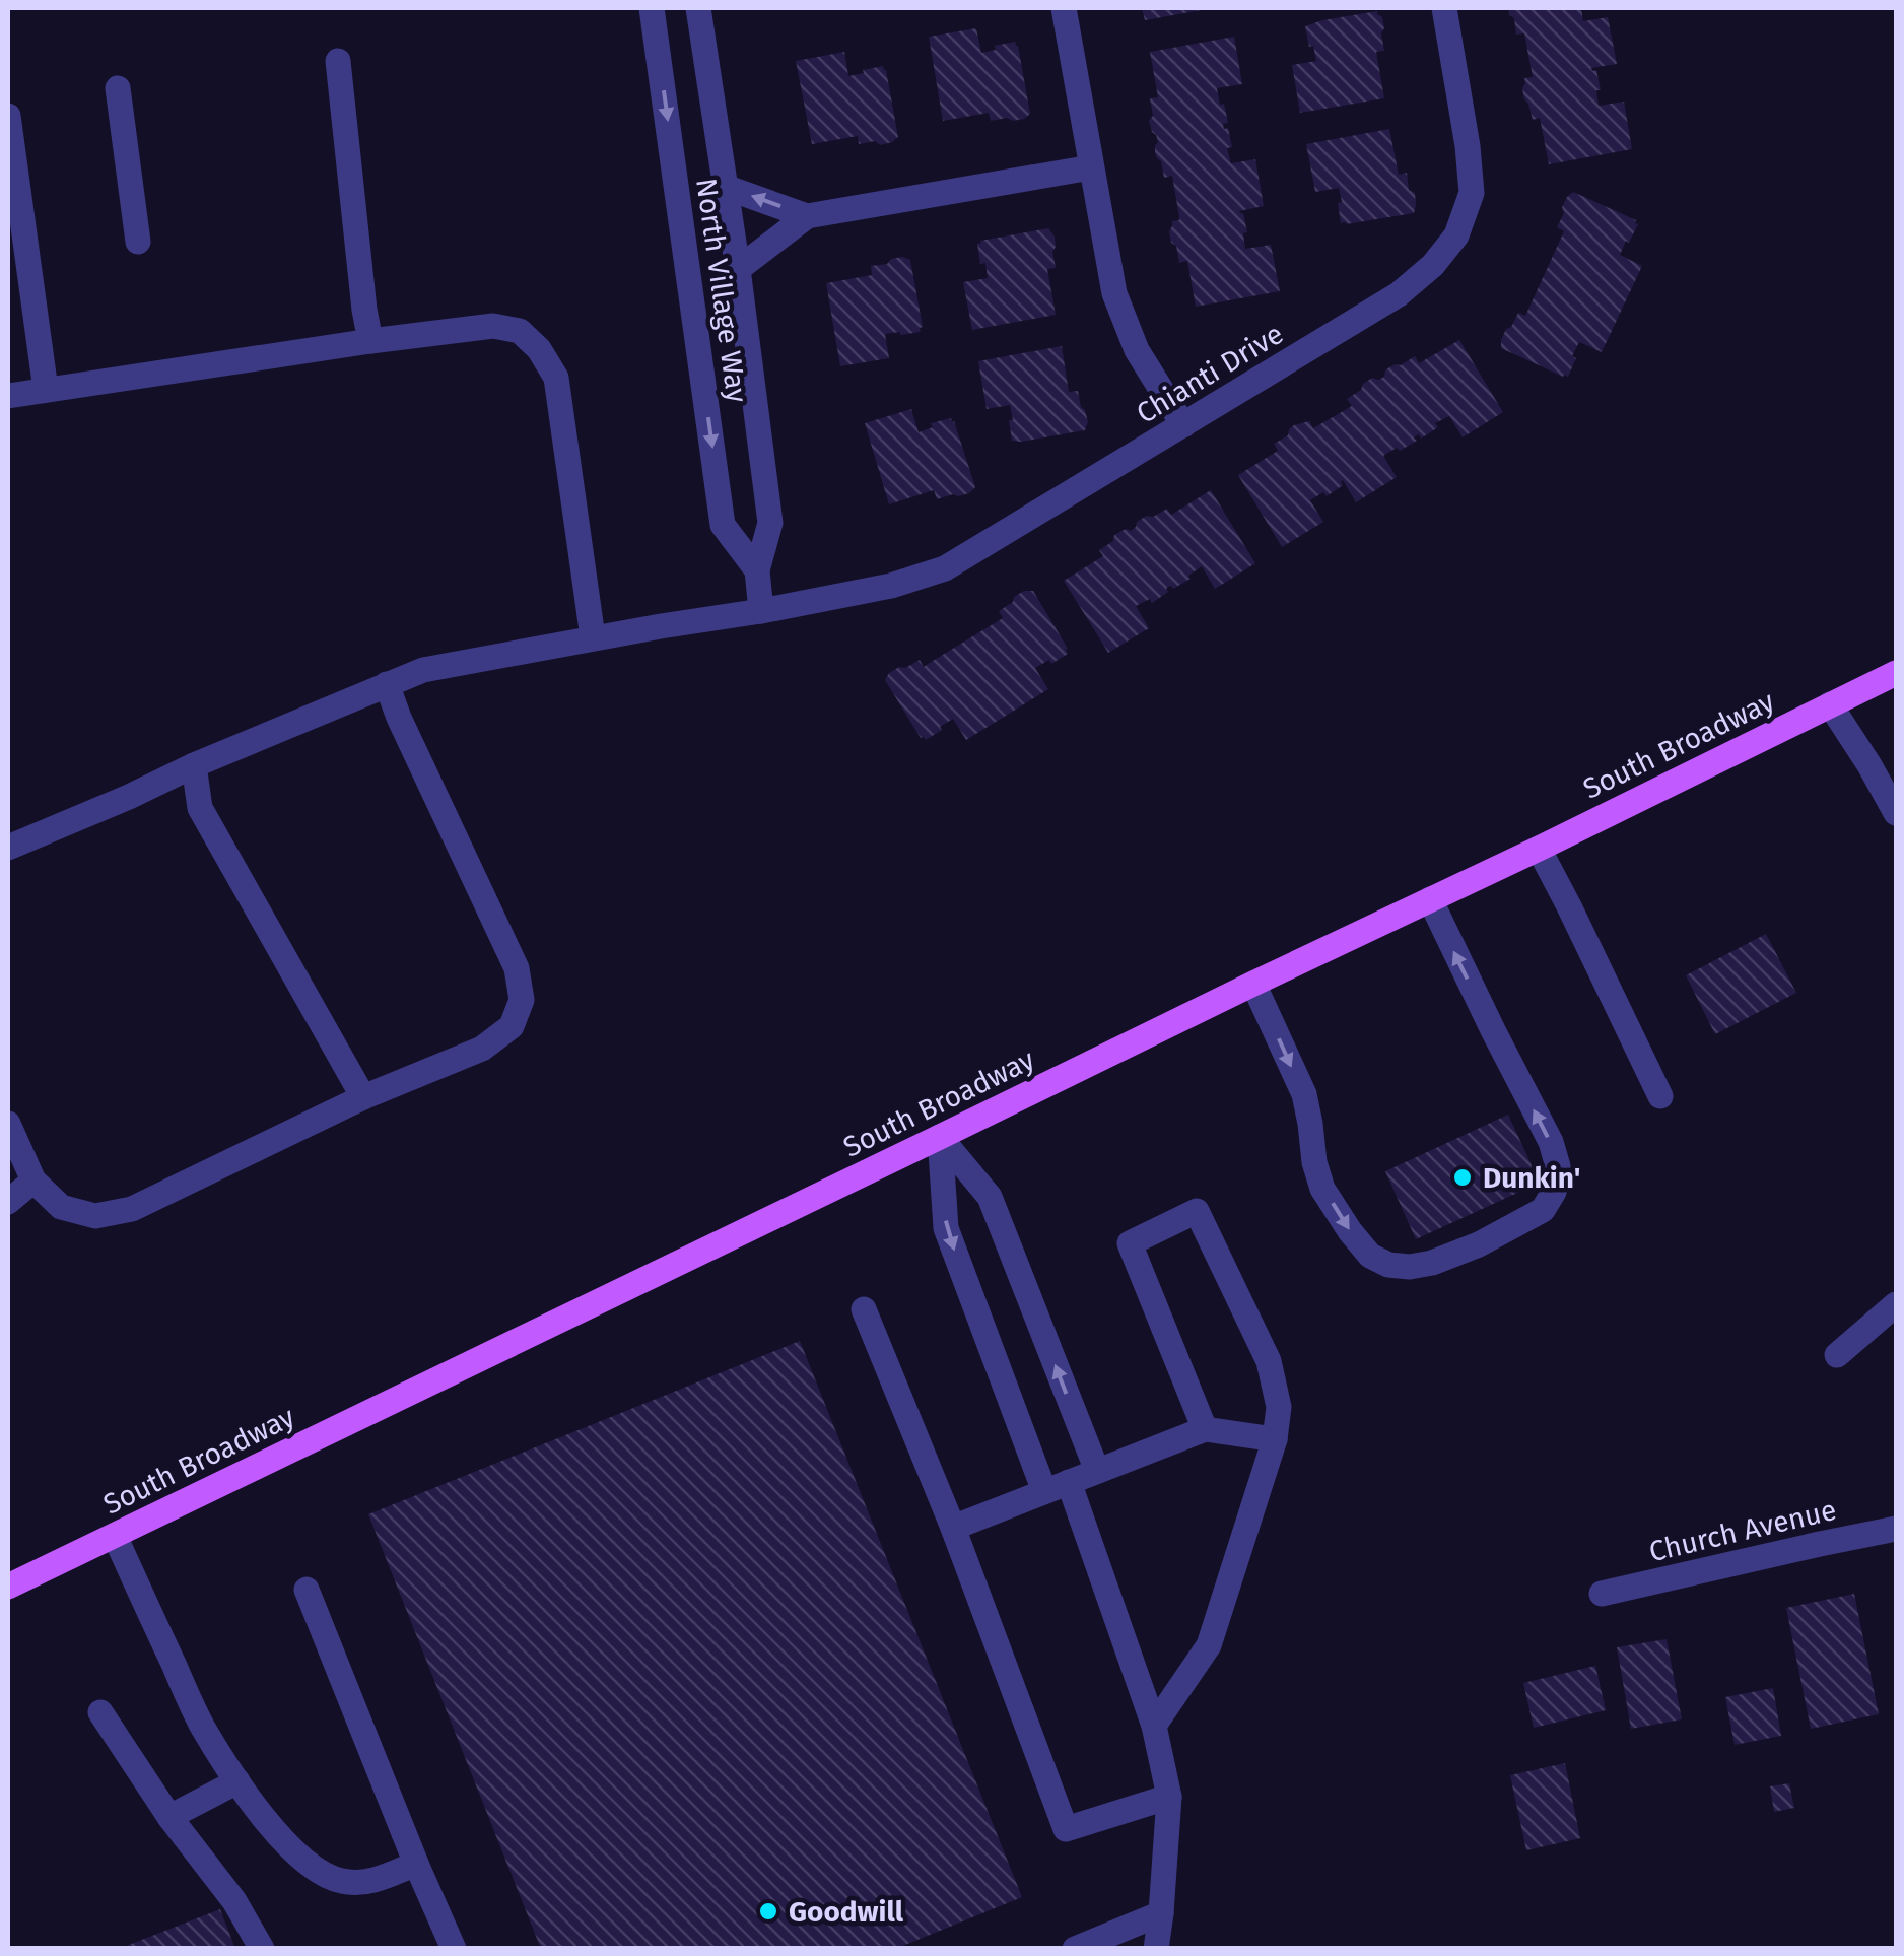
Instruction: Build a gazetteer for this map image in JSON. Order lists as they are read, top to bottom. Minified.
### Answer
{"streets":{"main road":["South Broadway"],"street":["North Village Way","Chianti Drive","Church Avenue"]},"crossings":[["North Village Way","Chianti Drive"]],"places":["Dunkin'","Goodwill"]}
